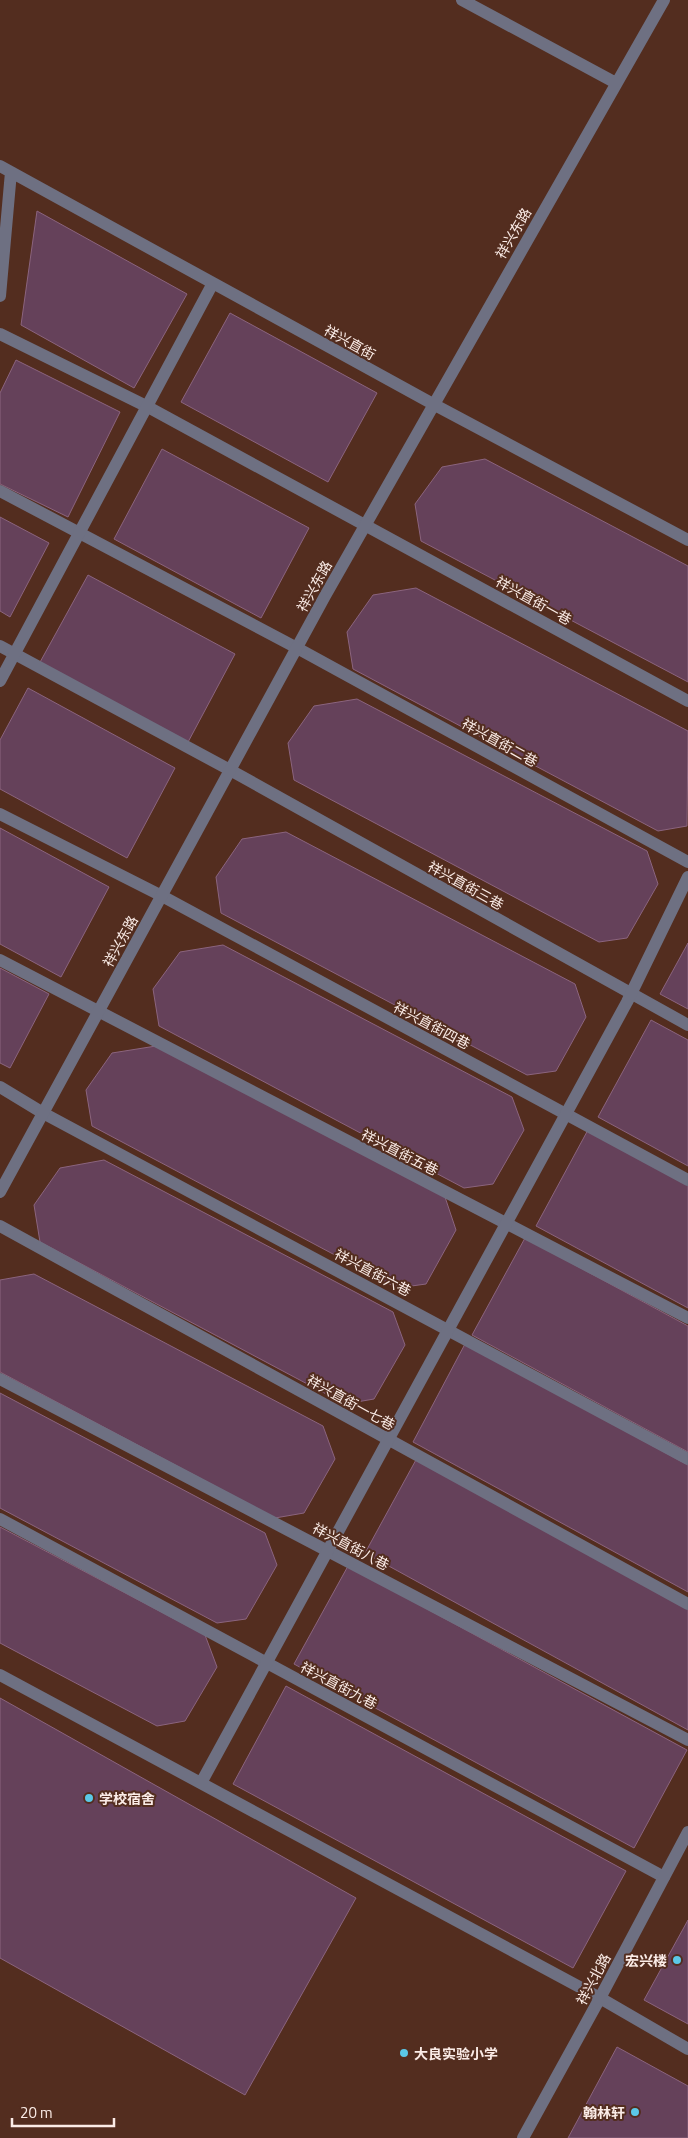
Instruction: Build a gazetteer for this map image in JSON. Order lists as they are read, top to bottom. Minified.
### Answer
{"streets":{"street":["祥兴东路","祥兴直街","祥兴直街一巷","祥兴直街二巷","祥兴直街三巷","祥兴直街四巷","祥兴直街五巷","祥兴直街六巷","祥兴直街一七巷","祥兴直街八巷","祥兴直街九巷","祥兴北路"]},"crossings":[["祥兴东路","祥兴直街"],["祥兴东路","祥兴直街一巷"],["祥兴东路","祥兴直街二巷"],["祥兴东路","祥兴直街三巷"],["祥兴东路","祥兴直街四巷"],["祥兴东路","祥兴直街五巷"],["祥兴东路","祥兴直街六巷"],["祥兴直街九巷","祥兴北路"]],"places":["学校宿舍","宏兴楼","大良实验小学","翰林轩"],"scale_bar":"20 m"}
